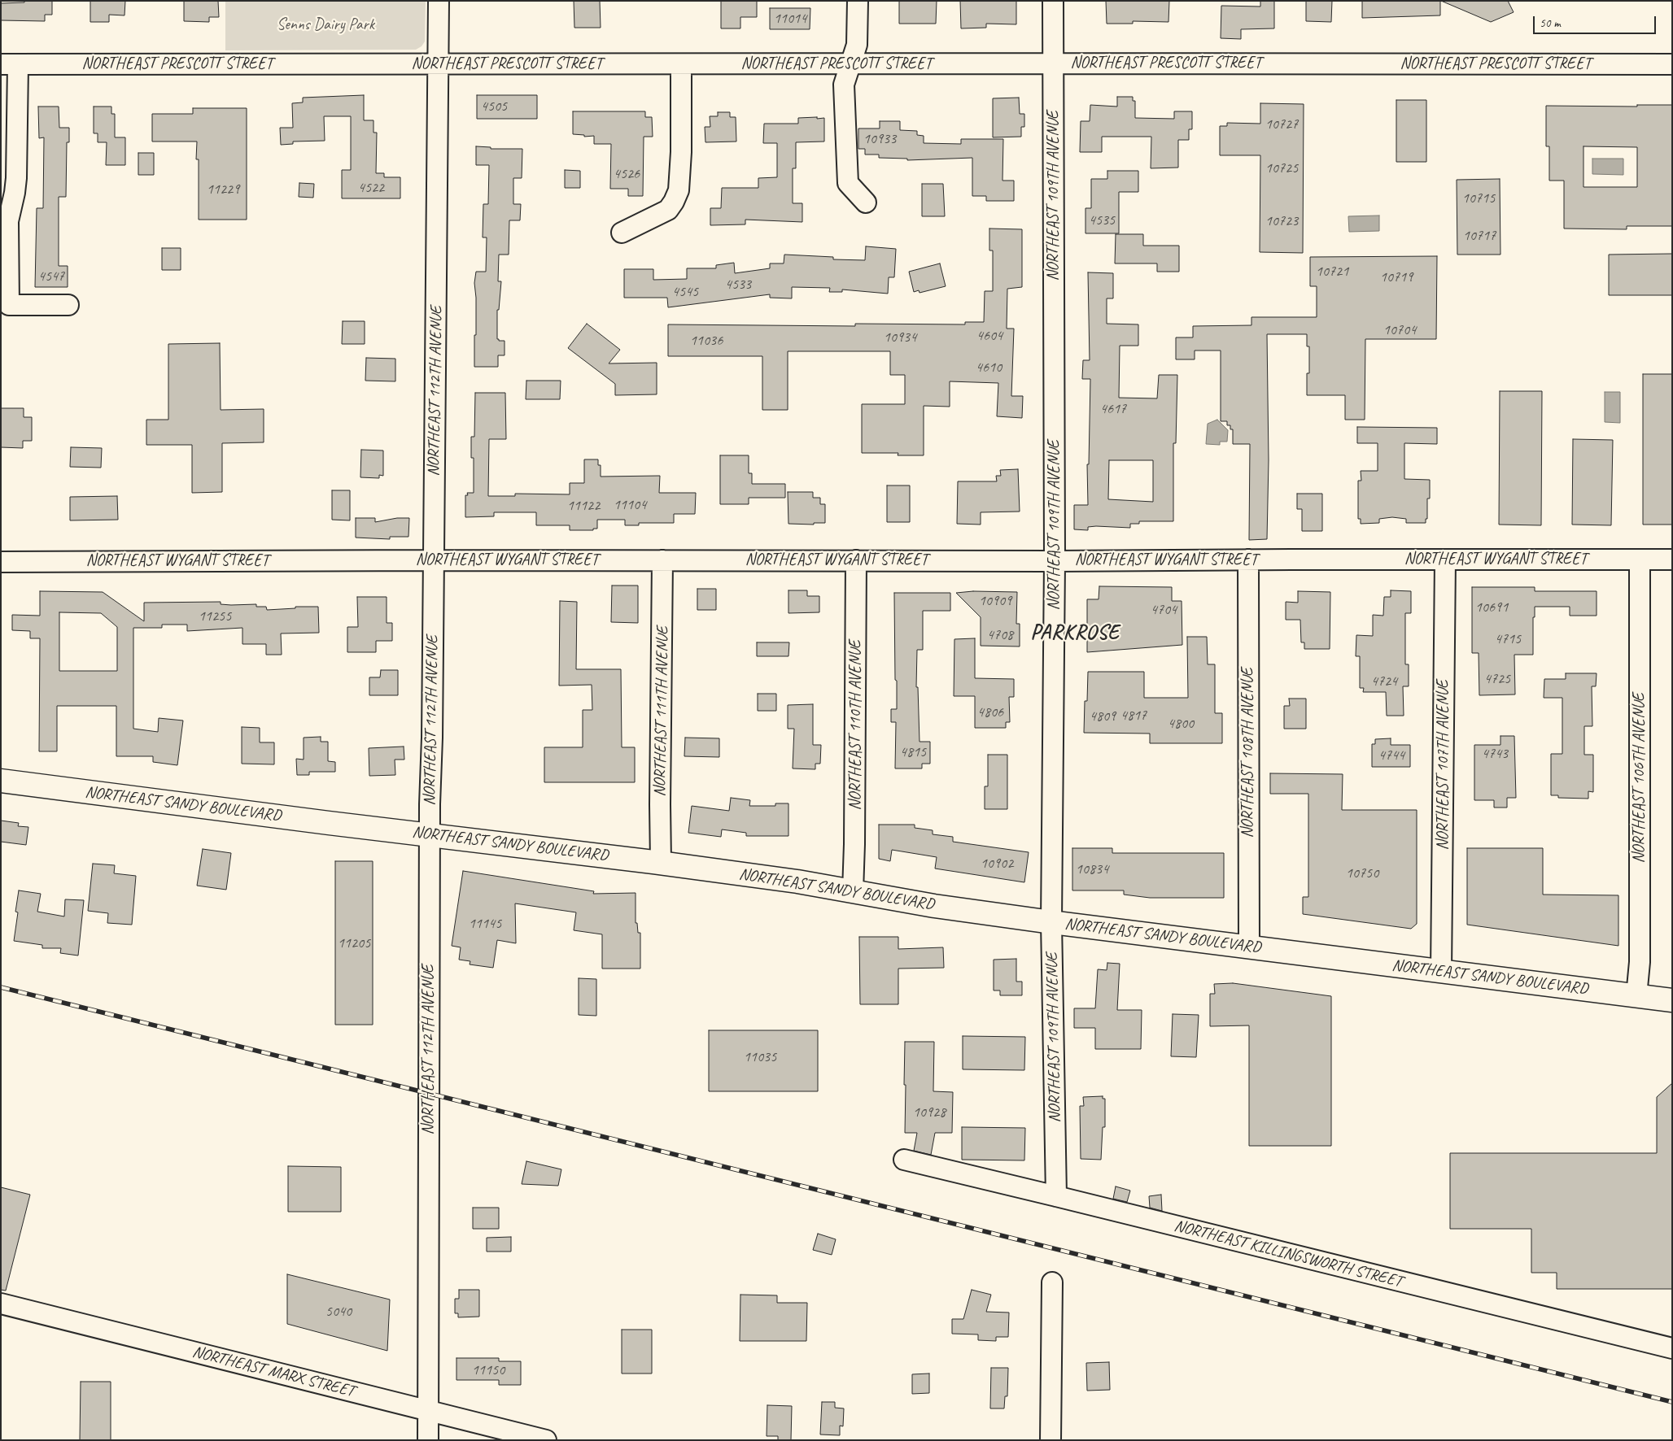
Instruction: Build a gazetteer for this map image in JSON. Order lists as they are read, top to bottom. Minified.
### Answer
{"streets":{"main road":["NORTHEAST SANDY BOULEVARD"],"street":["NORTHEAST PRESCOTT STREET","NORTHEAST 109TH AVENUE","NORTHEAST 112TH AVENUE","NORTHEAST WYGANT STREET","NORTHEAST 111TH AVENUE","NORTHEAST 110TH AVENUE","NORTHEAST 108TH AVENUE","NORTHEAST 107TH AVENUE","NORTHEAST 106TH AVENUE","NORTHEAST KILLINGSWORTH STREET","NORTHEAST MARX STREET"]},"crossings":[["NORTHEAST PRESCOTT STREET","NORTHEAST 109TH AVENUE"],["NORTHEAST PRESCOTT STREET","NORTHEAST 112TH AVENUE"],["NORTHEAST 109TH AVENUE","NORTHEAST WYGANT STREET"],["NORTHEAST 109TH AVENUE","NORTHEAST SANDY BOULEVARD"],["NORTHEAST 109TH AVENUE","NORTHEAST KILLINGSWORTH STREET"],["NORTHEAST 112TH AVENUE","NORTHEAST WYGANT STREET"],["NORTHEAST 112TH AVENUE","NORTHEAST SANDY BOULEVARD"],["NORTHEAST 112TH AVENUE","NORTHEAST MARX STREET"],["NORTHEAST WYGANT STREET","NORTHEAST 111TH AVENUE"],["NORTHEAST WYGANT STREET","NORTHEAST 110TH AVENUE"],["NORTHEAST WYGANT STREET","NORTHEAST 108TH AVENUE"],["NORTHEAST WYGANT STREET","NORTHEAST 107TH AVENUE"],["NORTHEAST WYGANT STREET","NORTHEAST 106TH AVENUE"],["NORTHEAST 111TH AVENUE","NORTHEAST SANDY BOULEVARD"],["NORTHEAST 110TH AVENUE","NORTHEAST SANDY BOULEVARD"],["NORTHEAST 108TH AVENUE","NORTHEAST SANDY BOULEVARD"],["NORTHEAST 107TH AVENUE","NORTHEAST SANDY BOULEVARD"],["NORTHEAST 106TH AVENUE","NORTHEAST SANDY BOULEVARD"]],"districts":["PARKROSE"],"parks":["Senns Dairy Park"],"house_numbers":["11014","4505","10727","10933","10725","4526","4522","11229","10715","4535","10723","10717","10721","4547","10719","4533","4545","10704","4604","10934","11036","4610","4617","11104","11122","10909","10691","4704","11255","4708","4715","4725","4724","4806","4817","4809","4800","4815","4743","4744","10902","10834","10750","11145","11205","11035","10928","5040","11150"],"scale_bar":"50 m"}
